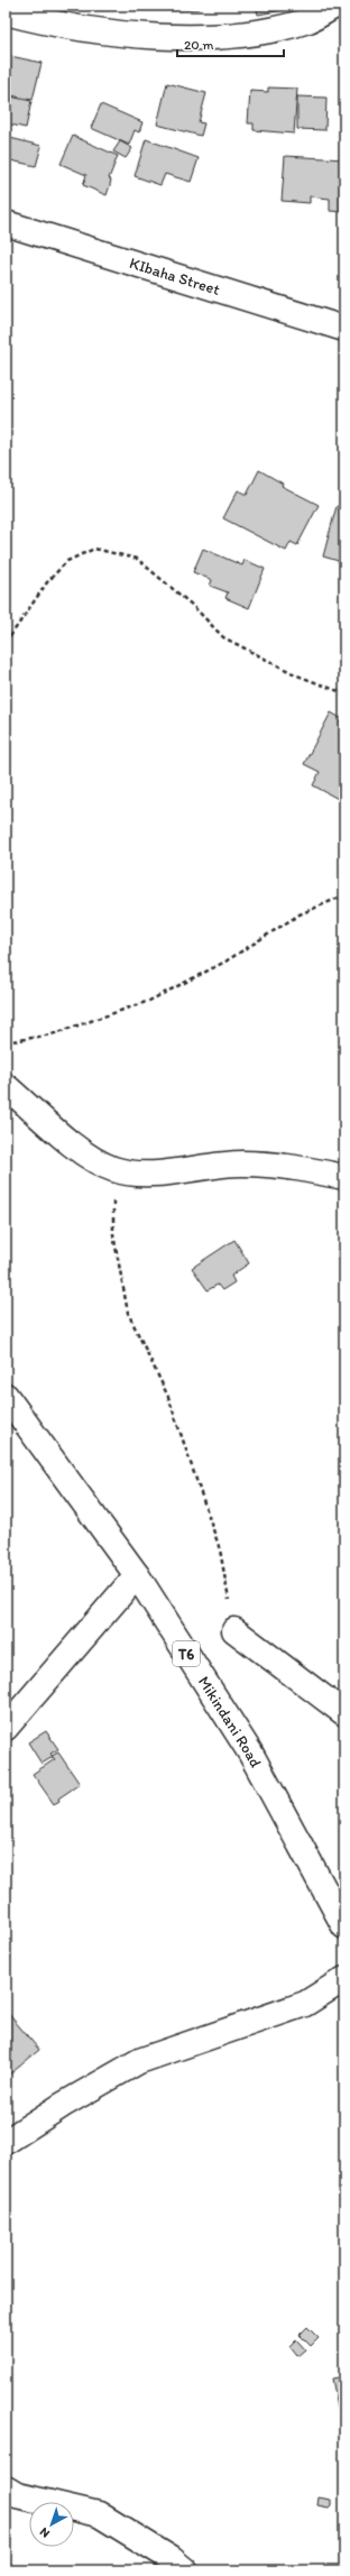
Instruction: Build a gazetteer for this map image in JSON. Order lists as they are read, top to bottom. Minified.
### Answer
{"streets":{"main road":["KIbaha Street","T6","Mikindani Road"]},"scale_bar":"20 m","north":"bottom left"}
